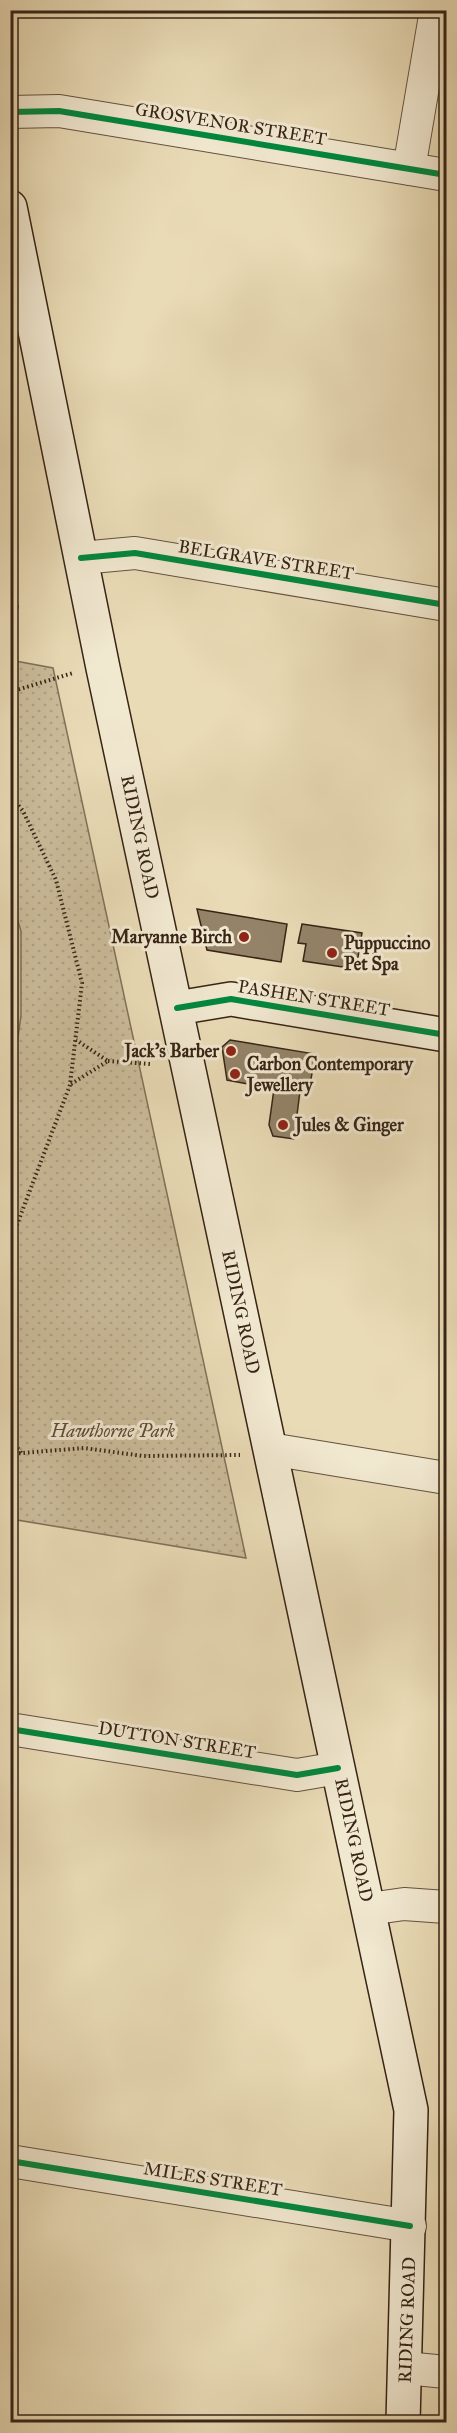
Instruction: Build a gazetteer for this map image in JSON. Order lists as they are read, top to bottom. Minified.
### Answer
{"streets":{"main road":["RIDING ROAD","PASHEN STREET"],"street":["GROSVENOR STREET","BELGRAVE STREET","DUTTON STREET","MILES STREET"]},"crossings":[["BELGRAVE STREET","RIDING ROAD"],["RIDING ROAD","PASHEN STREET"],["RIDING ROAD","DUTTON STREET"],["RIDING ROAD","MILES STREET"]],"parks":["Hawthorne Park"],"places":["Maryanne Birch","Puppuccino Pet Spa","Jack's Barber","Carbon Contemporary Jewellery","Jules & Ginger"]}
